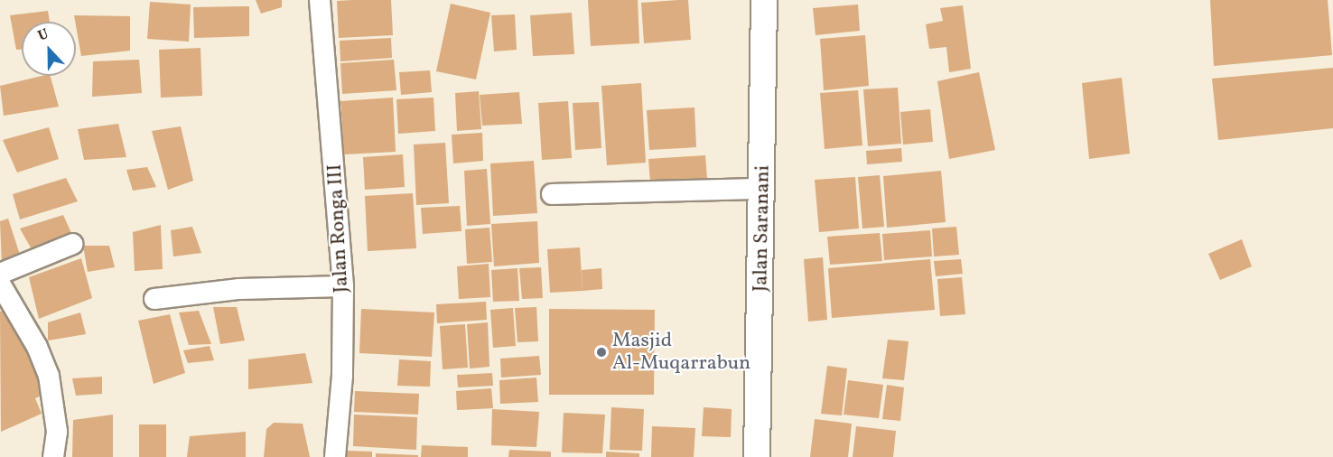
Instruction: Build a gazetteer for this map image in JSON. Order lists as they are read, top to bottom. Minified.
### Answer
{"streets":{"street":["Jalan Ronga III","Jalan Saranani"]},"places":["Masjid Al-Muqarrabun"],"north":"top"}
